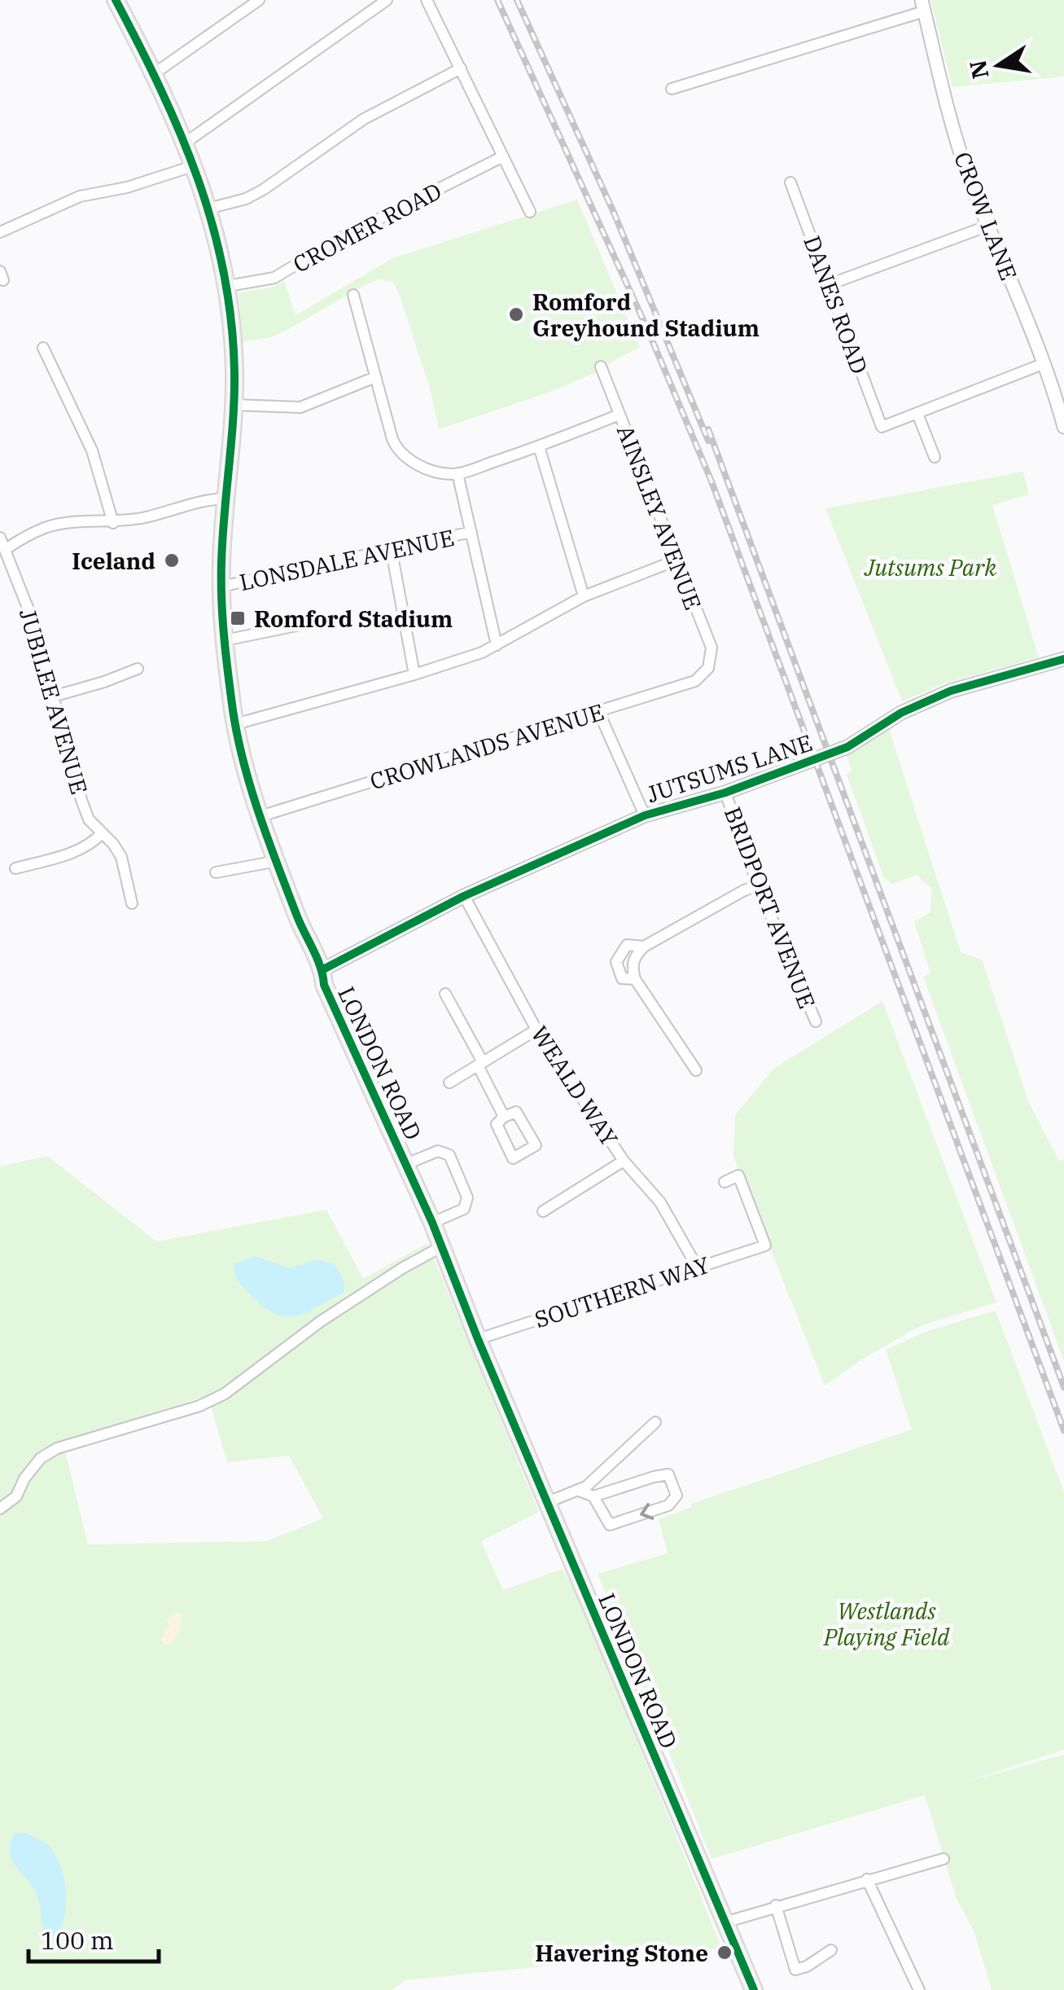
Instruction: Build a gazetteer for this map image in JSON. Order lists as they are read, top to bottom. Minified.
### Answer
{"streets":{"main road":["LONDON ROAD"],"street":["CROW LANE","CROMER ROAD","DANES ROAD","AINSLEY AVENUE","LONSDALE AVENUE","JUBILEE AVENUE","CROWLANDS AVENUE","JUTSUMS LANE","BRIDPORT AVENUE","WEALD WAY","SOUTHERN WAY"]},"crossings":[["CROMER ROAD","LONDON ROAD"],["AINSLEY AVENUE","CROWLANDS AVENUE"],["LONSDALE AVENUE","LONDON ROAD"],["CROWLANDS AVENUE","LONDON ROAD"],["JUTSUMS LANE","BRIDPORT AVENUE"],["JUTSUMS LANE","LONDON ROAD"],["JUTSUMS LANE","WEALD WAY"],["LONDON ROAD","SOUTHERN WAY"],["WEALD WAY","SOUTHERN WAY"]],"parks":["Jutsums Park","Westlands Playing Field"],"places":{"other":["Romford Greyhound Stadium","Iceland","Havering Stone"],"transit":["Romford Stadium"]},"scale_bar":"100 m","north":"left"}
